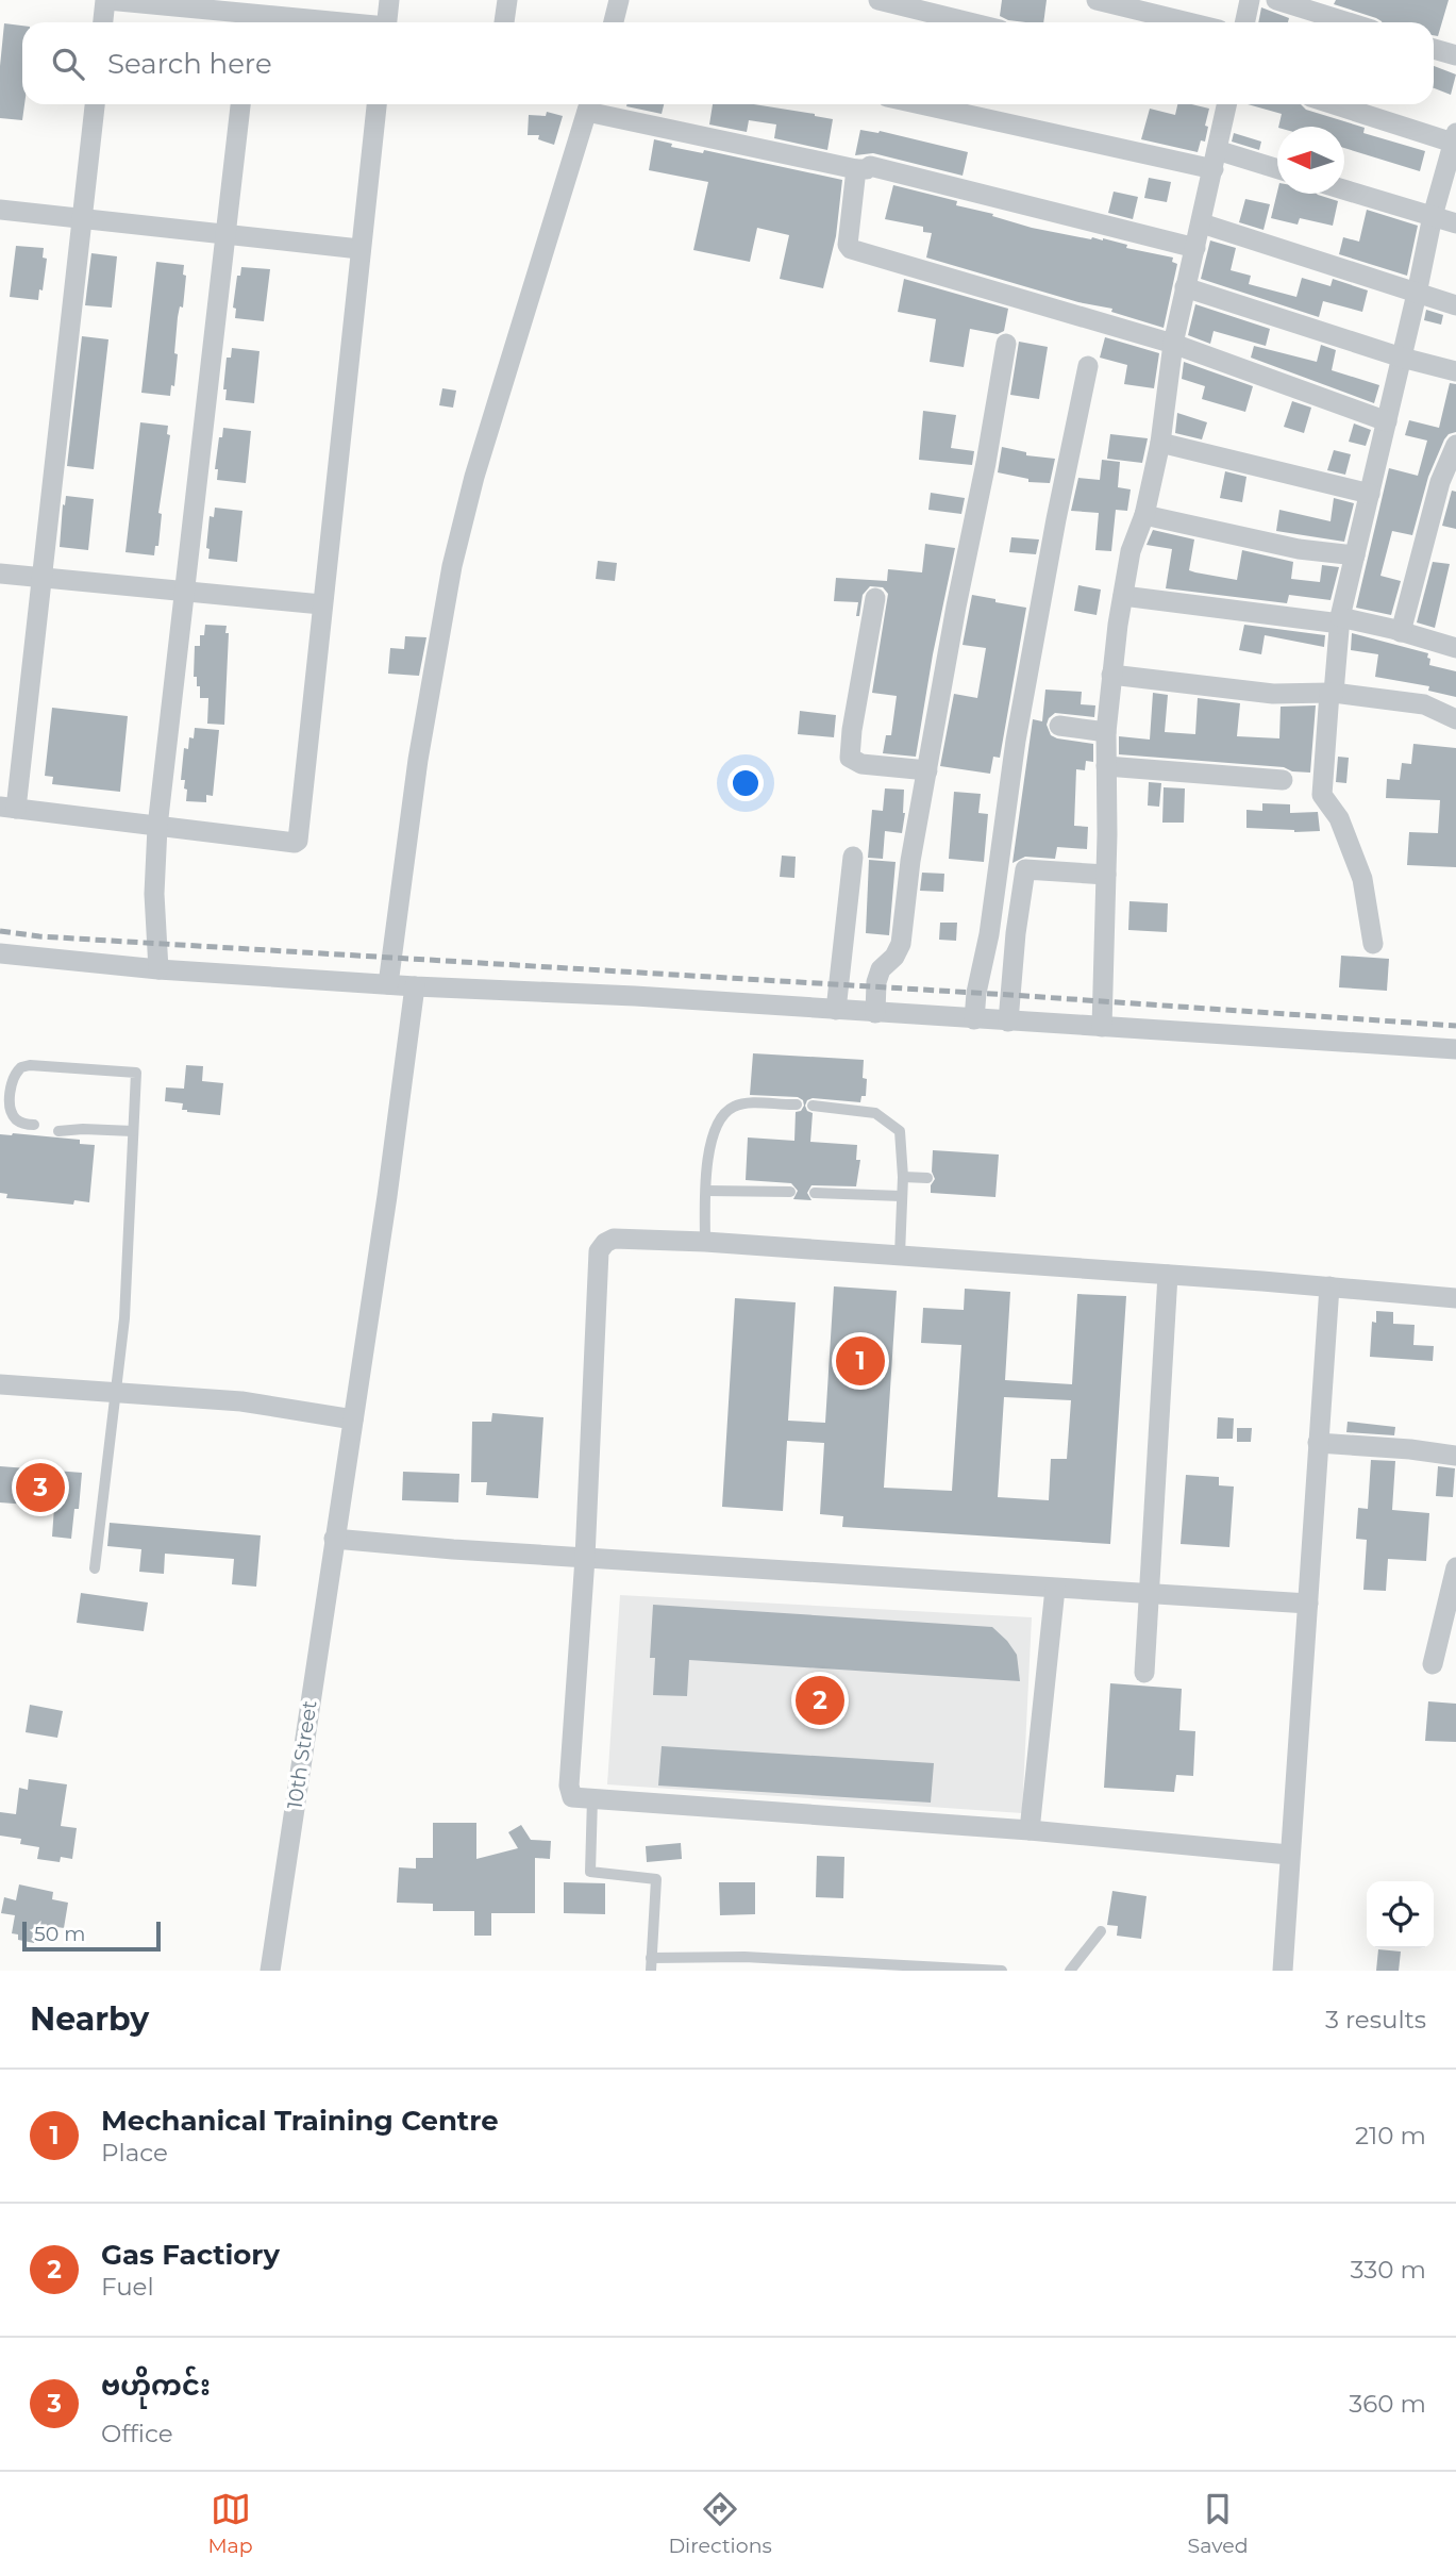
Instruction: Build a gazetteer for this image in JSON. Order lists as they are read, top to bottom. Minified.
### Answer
{"streets":{"street":["10th Street"]},"scale_bar":"50 m","north":"left","page":{"search":"Search here","pins":["1","3","2"],"scale":"50 m","heading":["Nearby","3 results"],"list":[{"mark":"1","name":"Mechanical Training Centre","note":"Place","value":"210 m"},{"mark":"2","name":"Gas Factiory","note":"Fuel","value":"330 m"},{"mark":"3","name":"ဗဟိုကင်း","note":"Office","value":"360 m"}],"nav":["Map","Directions","Saved"]}}
